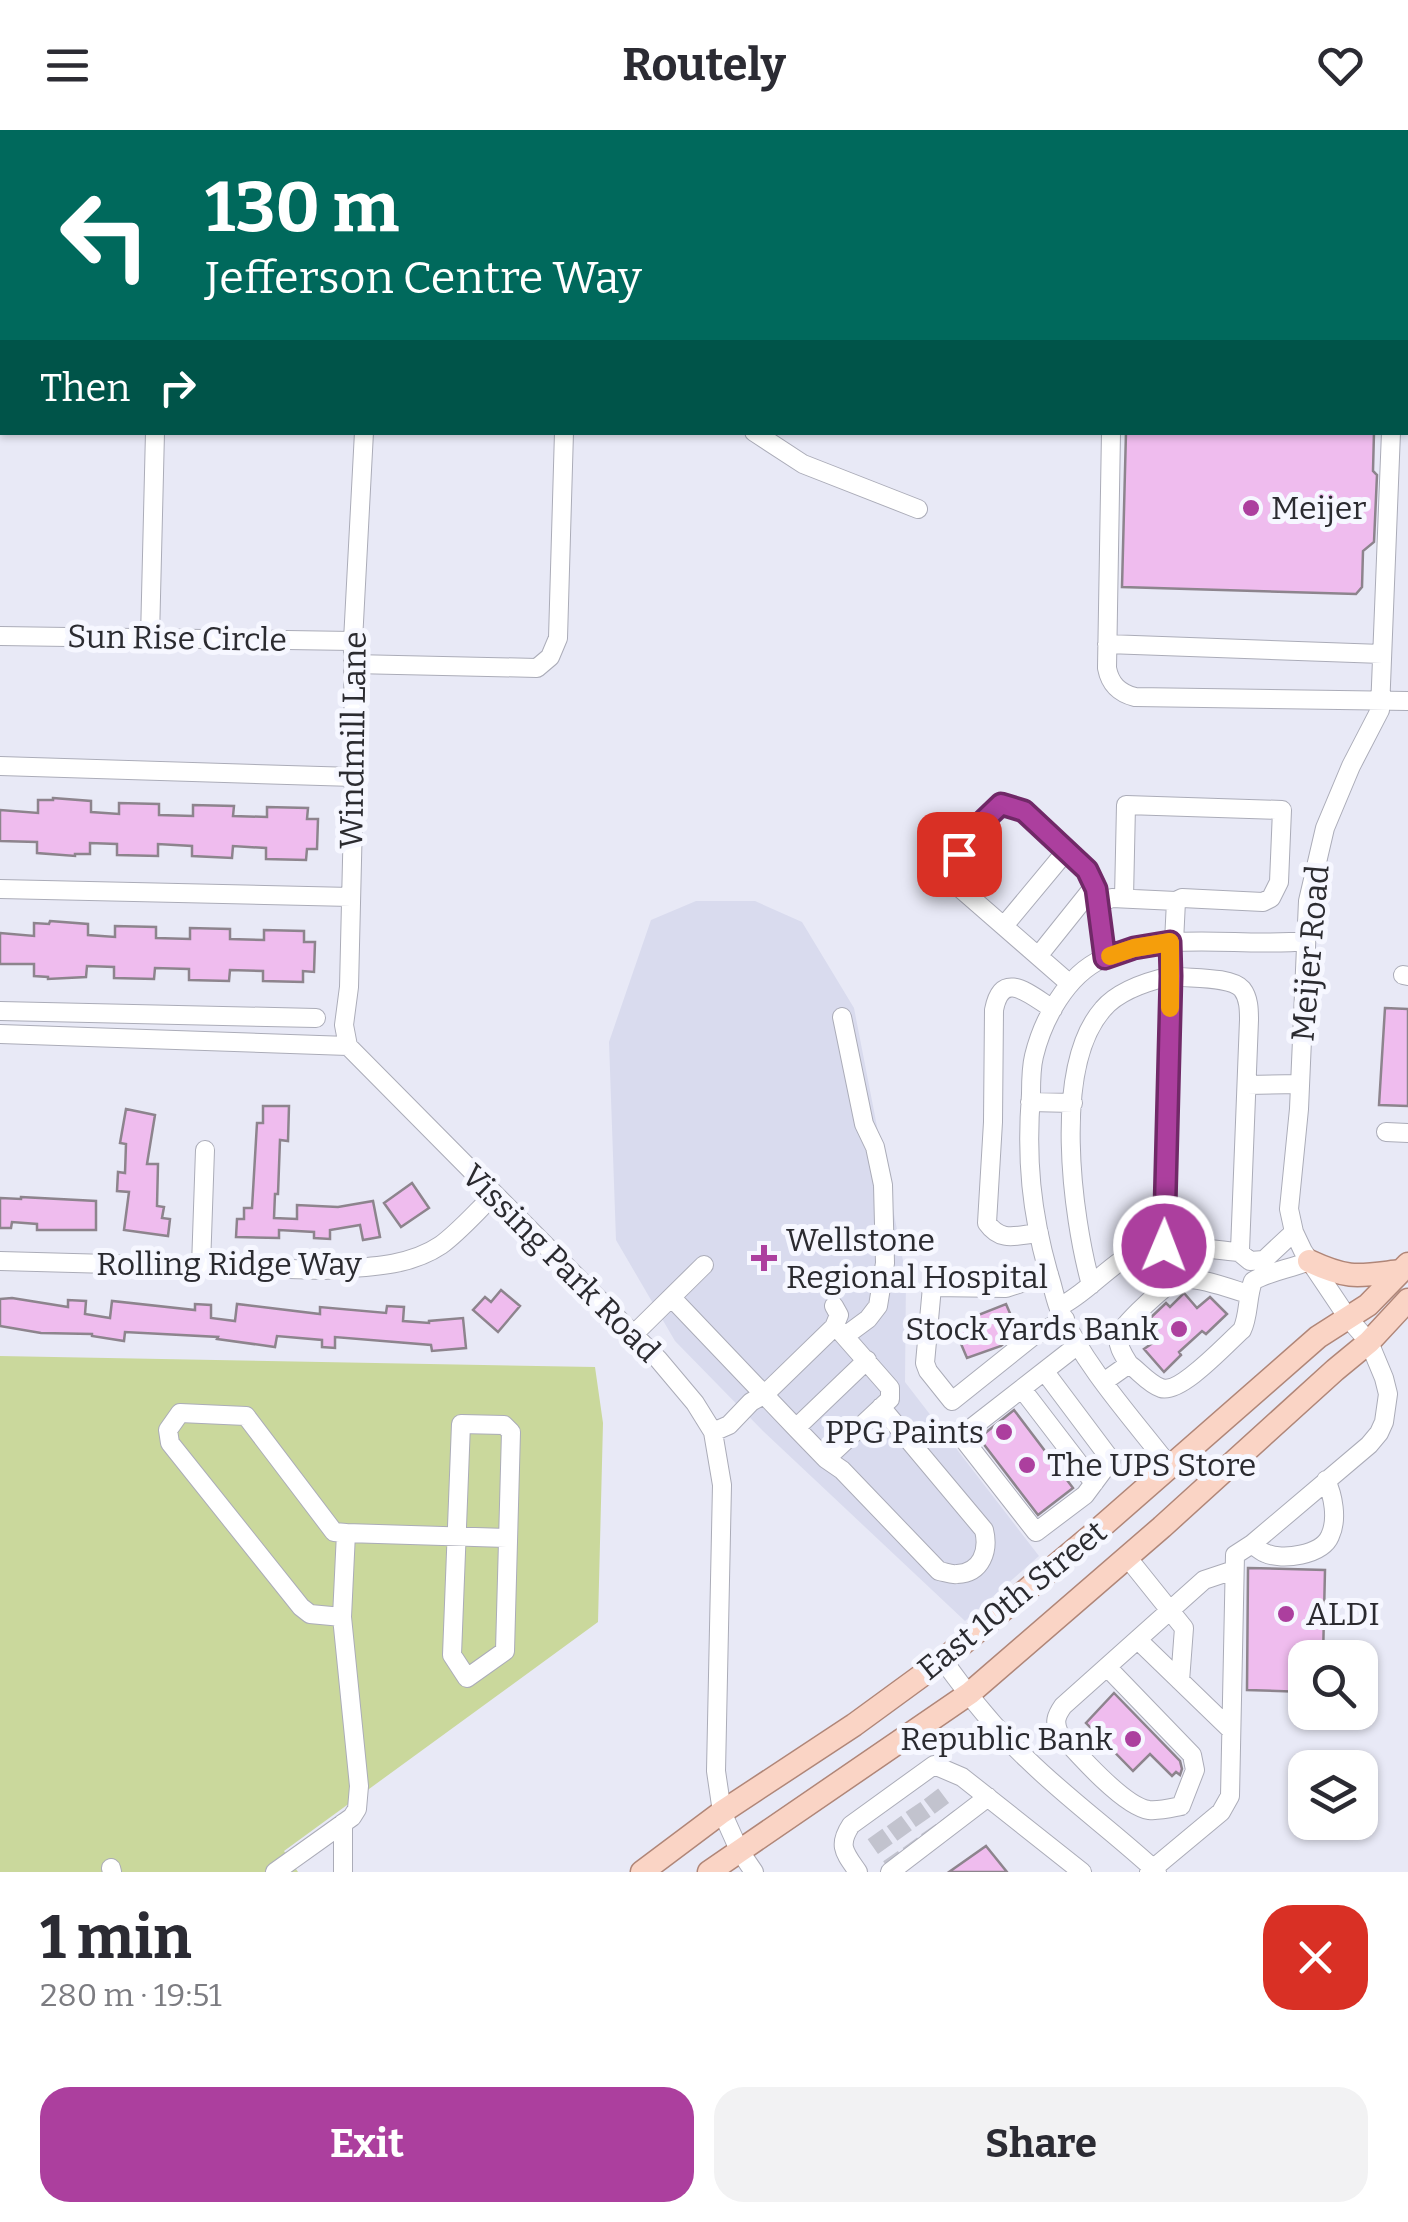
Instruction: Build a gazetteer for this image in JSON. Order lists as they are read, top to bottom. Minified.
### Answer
{"streets":{"main road":["East 10th Street"],"street":["Sun Rise Circle","Windmill Lane","Meijer Road","Vissing Park Road","Rolling Ridge Way"]},"crossings":[["Sun Rise Circle","Windmill Lane"],["Windmill Lane","Vissing Park Road"],["Meijer Road","East 10th Street"],["Vissing Park Road","Rolling Ridge Way"],["Vissing Park Road","East 10th Street"]],"places":{"other":["Meijer","Stock Yards Bank","PPG Paints","The UPS Store","ALDI","Republic Bank"],"health":["Wellstone Regional Hospital"]},"page":{"header":"Routely","turn":["130 m","Jefferson Centre Way"],"then":"Then","heading":["1 min","280 m · 19:51"],"buttons":["Exit","Share"]}}
